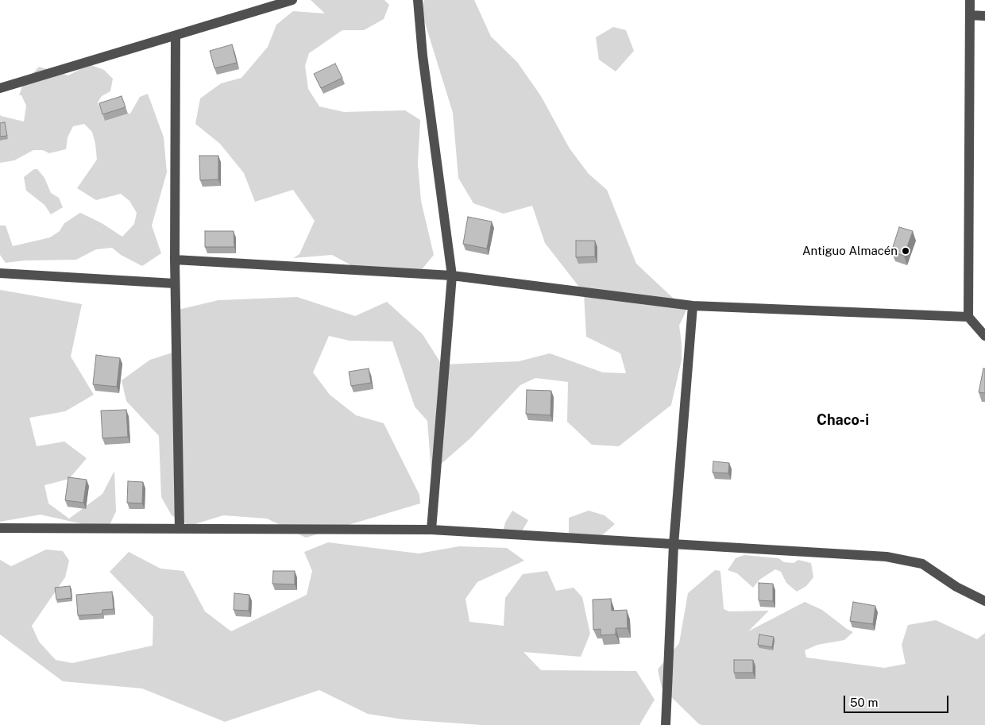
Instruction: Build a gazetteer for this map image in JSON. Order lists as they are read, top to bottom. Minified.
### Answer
{"districts":["Chaco-i"],"places":["Antiguo Almacén"],"scale_bar":"50 m"}
